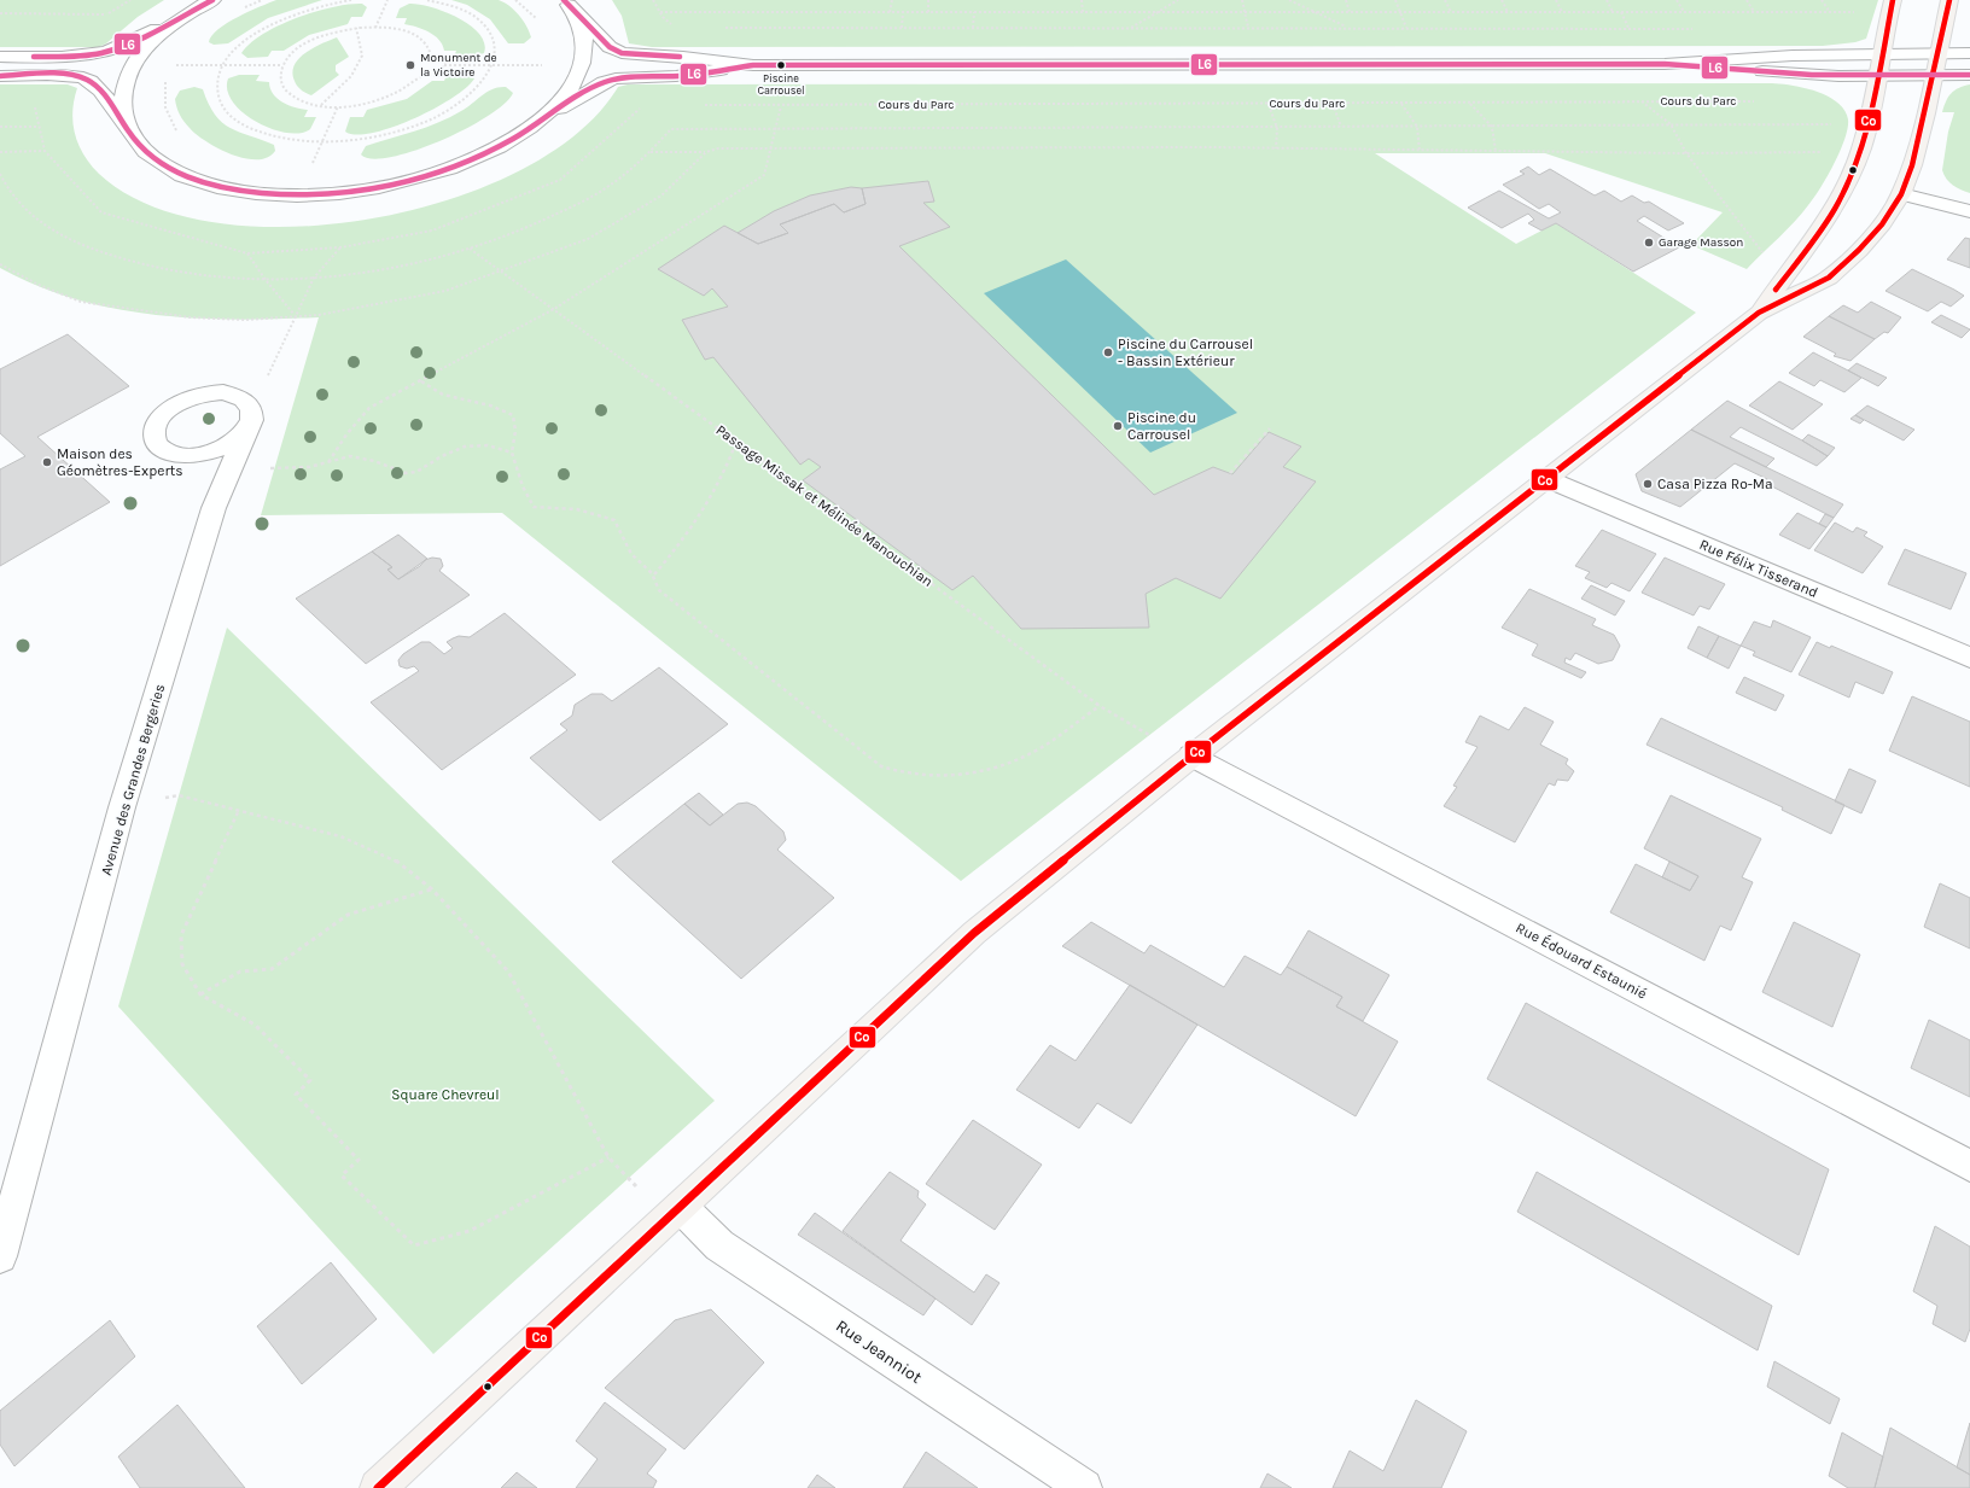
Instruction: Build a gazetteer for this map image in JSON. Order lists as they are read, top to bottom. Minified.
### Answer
{"streets":{"street":["Rue Félix Tisserand","Avenue des Grandes Bergeries","Rue Édouard Estaunié","Rue Jeanniot"],"path":["Cours du Parc","Passage Missak et Mélinée Manouchian"]},"parks":["Square Chevreul"],"places":["Monument de la Victoire","Piscine Carrousel","Garage Masson","Piscine du Carrousel - Bassin Extérieur","Piscine du Carrousel","Maison des Géomètres-Experts","Casa Pizza Ro-Ma"],"lines":["transit line Co","transit line L6"]}
